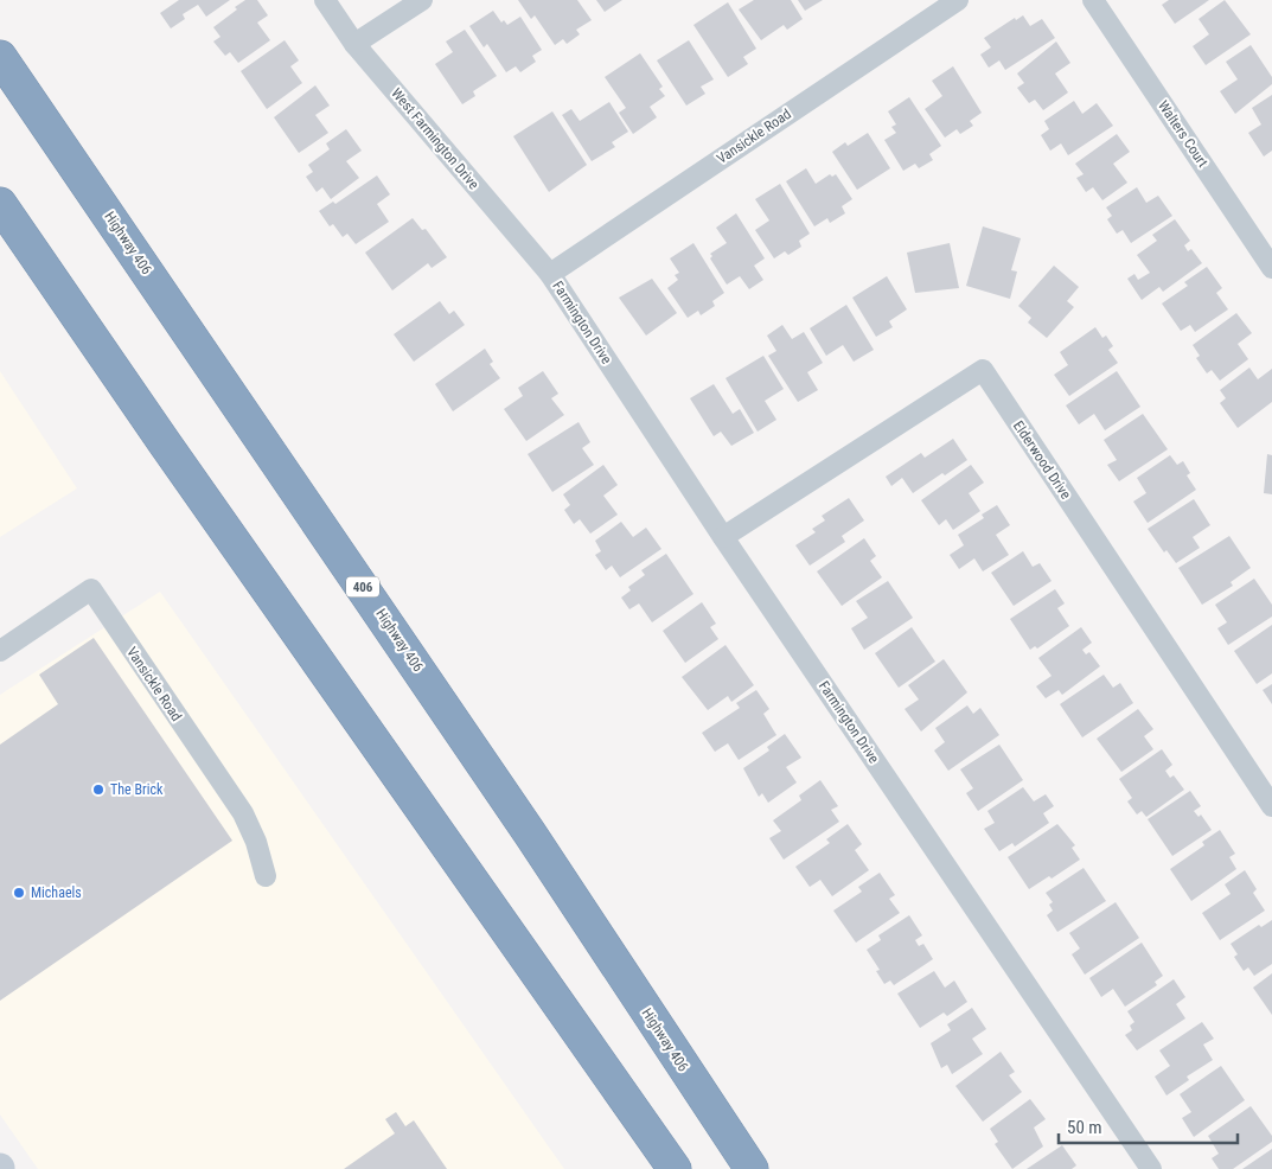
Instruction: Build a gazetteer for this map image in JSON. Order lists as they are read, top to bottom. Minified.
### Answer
{"streets":{"highway":["Highway 406","406"],"street":["Walters Court","Vansickle Road","West Farmington Drive","Farmington Drive","Elderwood Drive"]},"crossings":[["Vansickle Road","West Farmington Drive"],["Vansickle Road","Farmington Drive"],["West Farmington Drive","Farmington Drive"],["Farmington Drive","Elderwood Drive"]],"places":["The Brick","Michaels"],"scale_bar":"50 m"}
